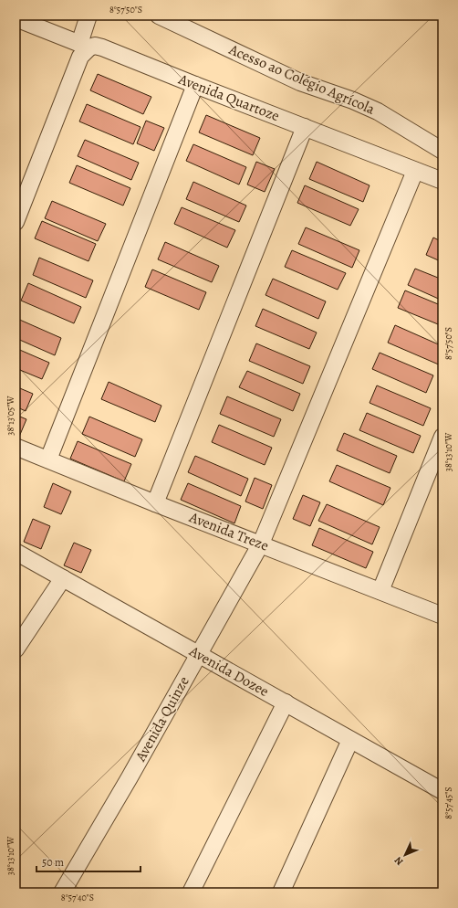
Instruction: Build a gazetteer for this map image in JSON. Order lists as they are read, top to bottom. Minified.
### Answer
{"streets":{"street":["Acesso ao Colégio Agrícola","Avenida Quartoze","Avenida Treze","Avenida Dozee","Avenida Quinze"]},"crossings":[["Avenida Quartoze","Avenida Quinze"],["Avenida Treze","Avenida Quinze"],["Avenida Dozee","Avenida Quinze"]],"scale_bar":"50 m","north":"bottom left","coordinates":["8°57'50\"S","38°13'05\"W","38°13'10\"W","8°57'45\"S","8°57'40\"S"]}
